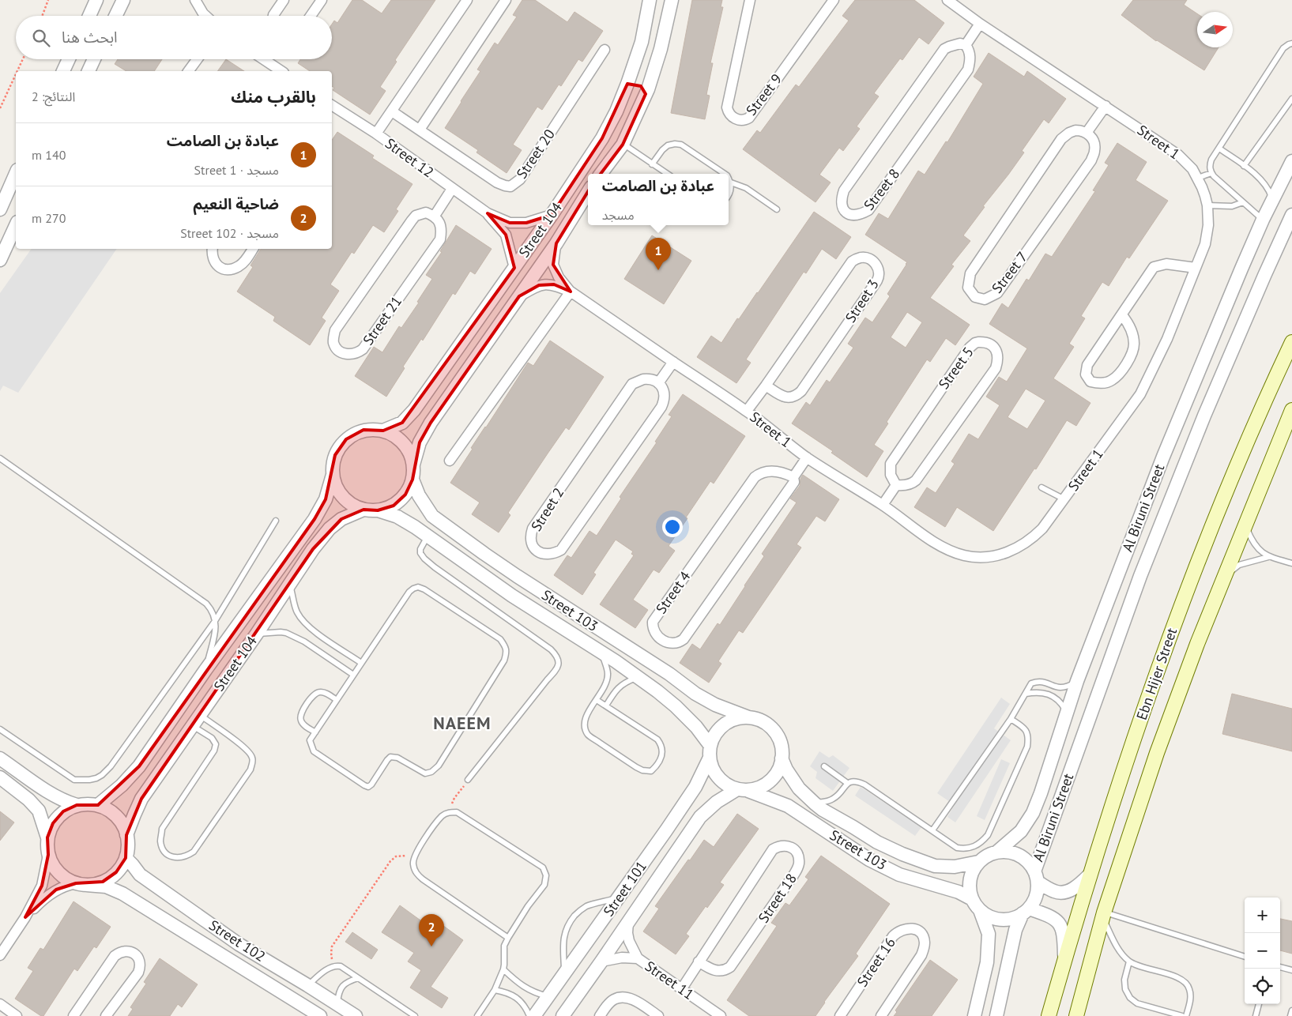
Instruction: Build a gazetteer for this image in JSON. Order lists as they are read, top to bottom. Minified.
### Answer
{"streets":{"main road":["Ebn Hijer Street"],"street":["Street 9","Street 1","Street 20","Street 12","Street 8","Street 104","Street 7","Street 3","Street 21","Street 5","Al Biruni Street","Street 2","Street 4","Street 103","Street 101","Street 18","Street 102","Street 16","Street 11"]},"crossings":[["Street 1","Street 104"],["Street 1","Street 3"],["Street 1","Street 4"],["Street 12","Street 104"],["Street 104","Street 103"],["Street 104","Street 102"],["Al Biruni Street","Street 103"],["Street 103","Street 101"],["Street 101","Street 11"],["Street 18","Street 11"]],"districts":["NAEEM"],"north":"right","page":{"search":"ابحث هنا","heading":["بالقرب منك","النتائج: 2"],"list":[{"mark":"1","name":"عبادة بن الصامت","note":"مسجد · Street 1","value":"140 m"},{"mark":"2","name":"ضاحية النعيم","note":"مسجد · Street 102","value":"270 m"}],"popup":["عبادة بن الصامت","مسجد"],"pins":["1","2"],"map_buttons":["+","−"]}}
